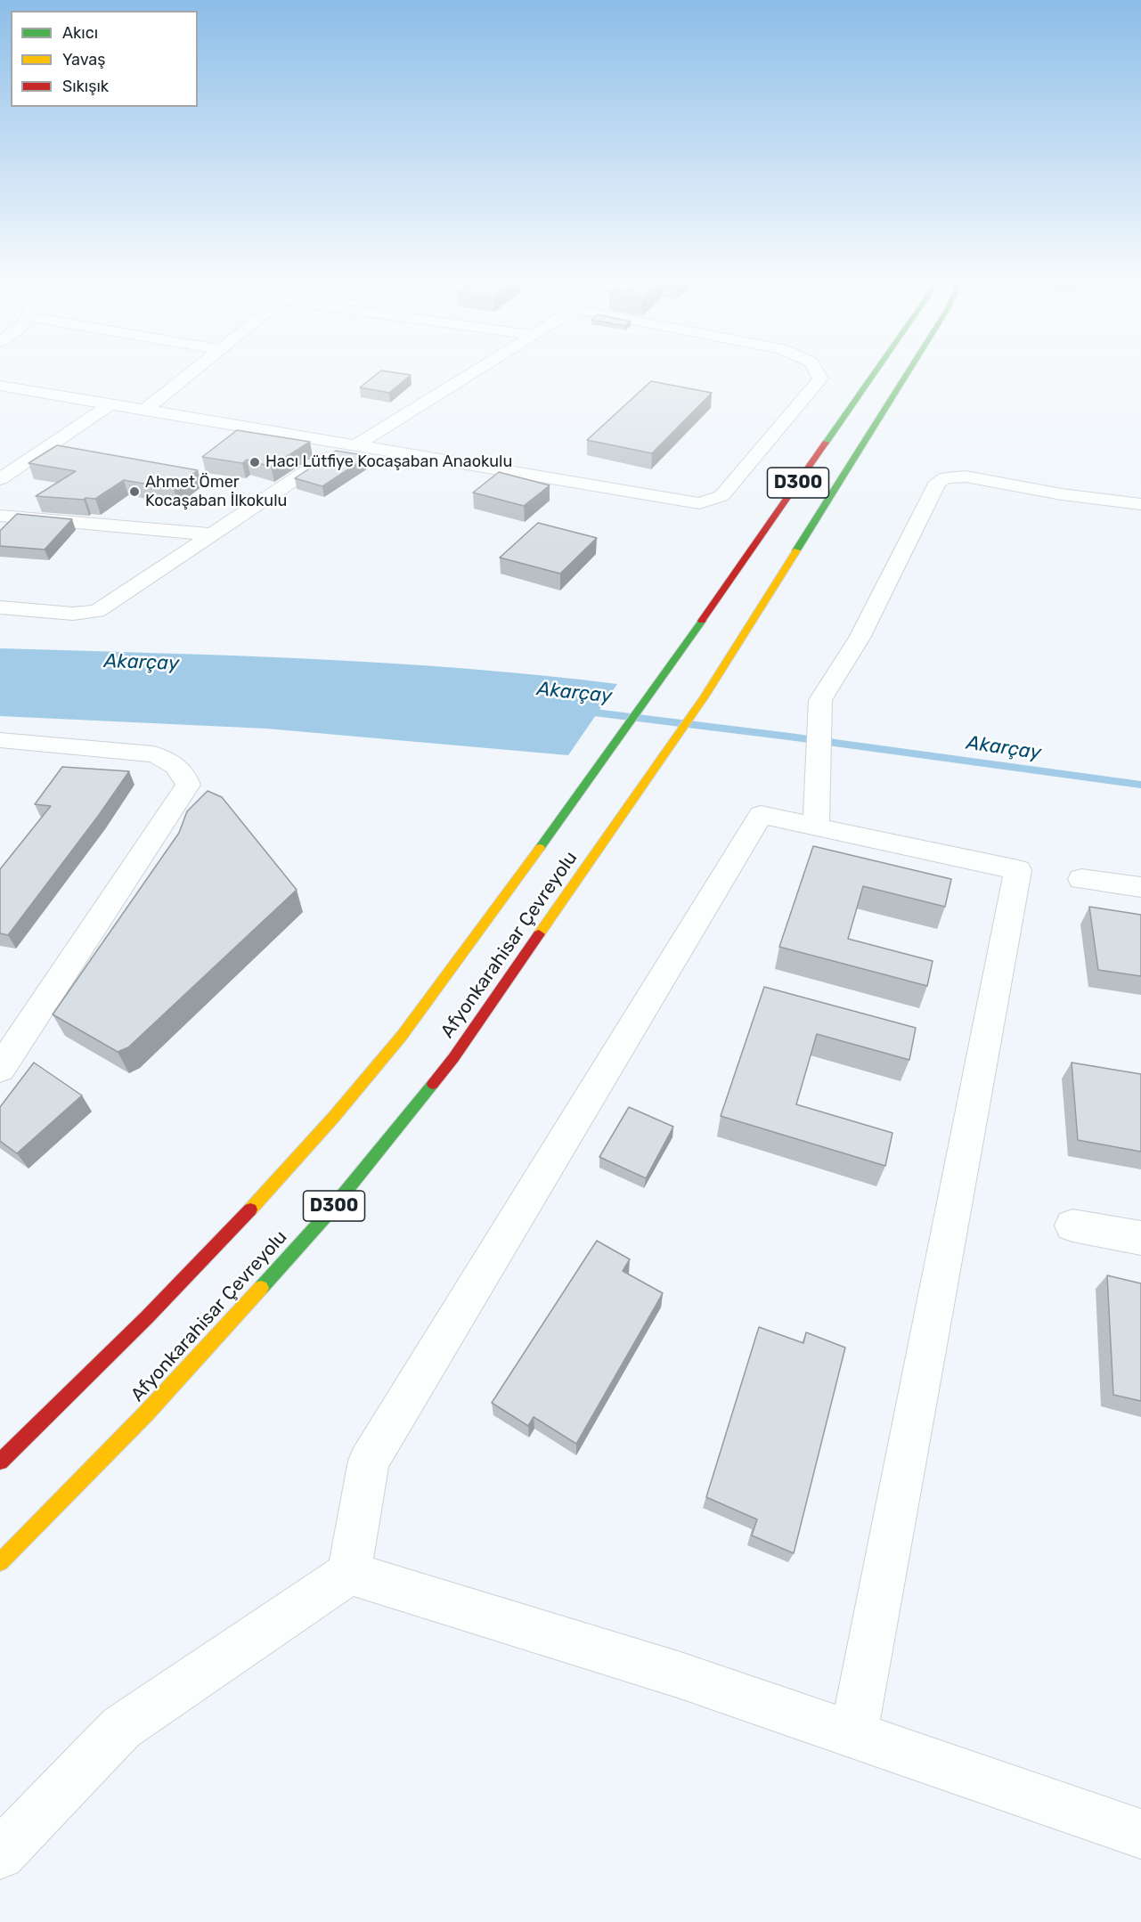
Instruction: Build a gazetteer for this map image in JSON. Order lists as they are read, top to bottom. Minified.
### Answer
{"streets":{"highway":["D300","Afyonkarahisar Çevreyolu"]},"water":["Akarçay"],"places":["Hacı Lütfiye Kocaşaban Anaokulu","Ahmet Ömer Kocaşaban İlkokulu"],"legend":["Akıcı","Yavaş","Sıkışık"]}
